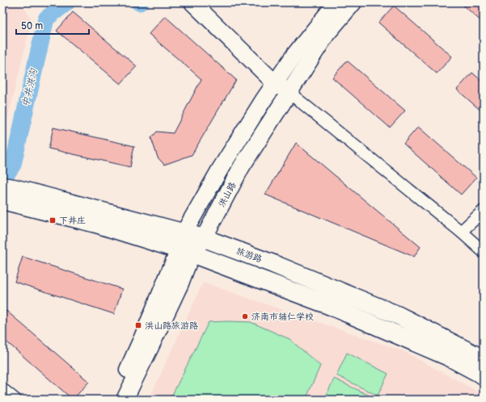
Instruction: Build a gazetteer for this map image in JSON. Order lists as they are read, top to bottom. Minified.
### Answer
{"streets":{"main road":["洪山路","旅游路"]},"crossings":[["洪山路","旅游路"]],"water":["中井洪沟"],"places":{"transit":["下井庄","洪山路旅游路"],"other":["济南市辅仁学校"]},"scale_bar":"50 m"}
